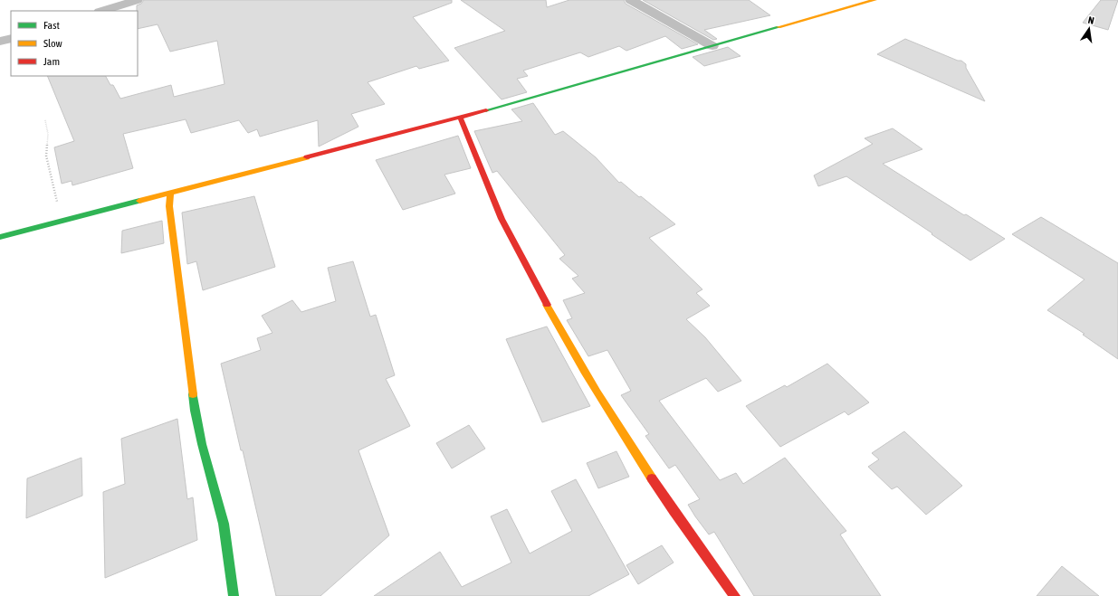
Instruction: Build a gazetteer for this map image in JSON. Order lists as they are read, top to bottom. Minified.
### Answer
{"legend":["Fast","Slow","Jam"],"north":"top"}
